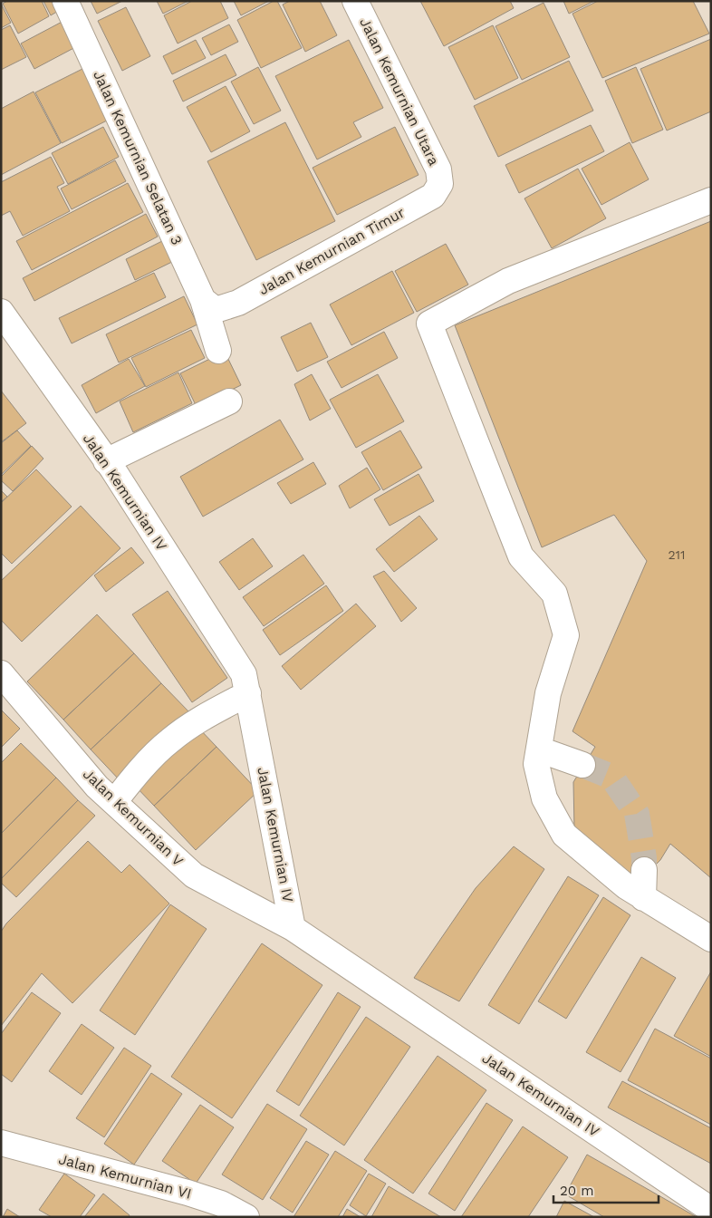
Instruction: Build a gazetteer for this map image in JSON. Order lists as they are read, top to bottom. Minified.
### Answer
{"streets":{"street":["Jalan Kemurnian Utara","Jalan Kemurnian Selatan 3","Jalan Kemurnian Timur","Jalan Kemurnian IV","Jalan Kemurnian V","Jalan Kemurnian VI"]},"crossings":[["Jalan Kemurnian Utara","Jalan Kemurnian Timur"],["Jalan Kemurnian Selatan 3","Jalan Kemurnian Timur"],["Jalan Kemurnian IV","Jalan Kemurnian V"]],"house_numbers":["211"],"scale_bar":"20 m"}
